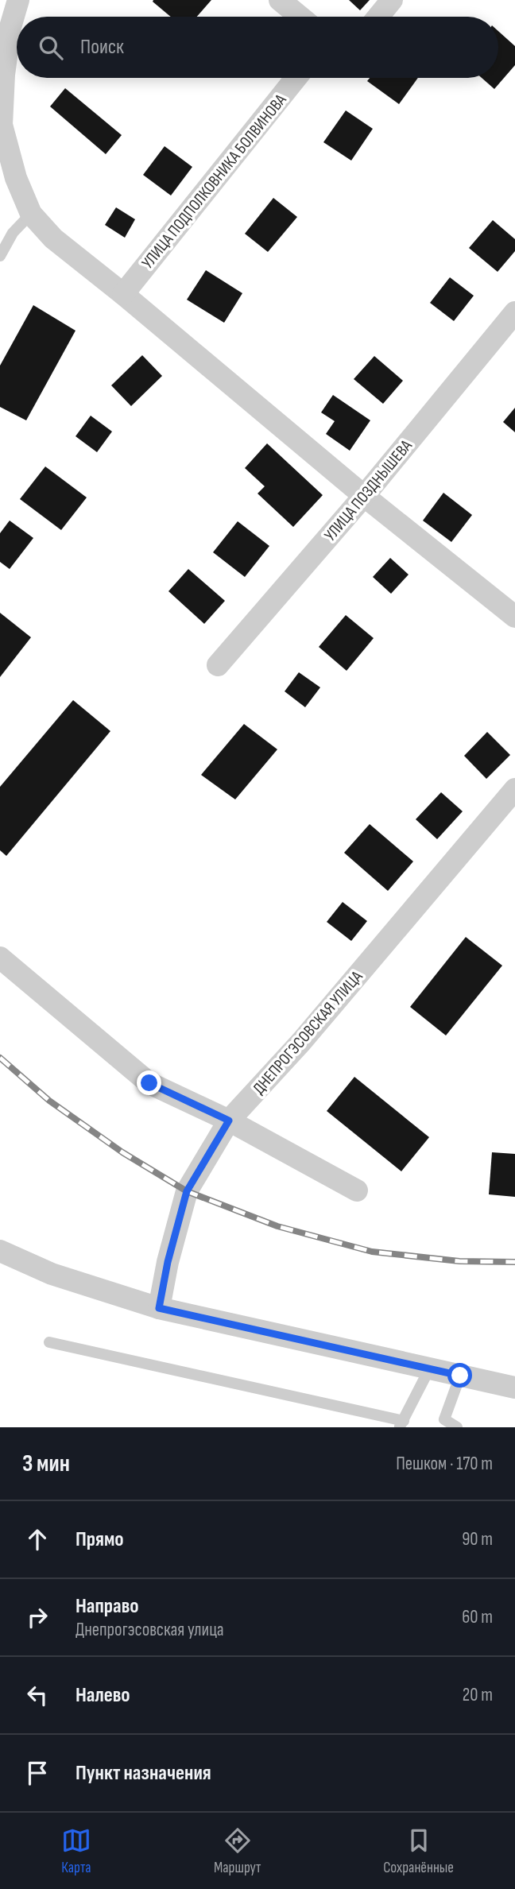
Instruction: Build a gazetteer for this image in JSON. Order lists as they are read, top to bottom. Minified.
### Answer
{"streets":{"street":["УЛИЦА ПОДПОЛКОВНИКА БОЛВИНОВА","УЛИЦА ПОЗДНЫШЕВА","ДНЕПРОГЭСОВСКАЯ УЛИЦА"]},"page":{"search":"Поиск","heading":["3 мин","Пешком · 170 m"],"list":[["Прямо","90 m"],["Направо","Днепрогэсовская улица","60 m"],["Налево","20 m"],"Пункт назначения"],"nav":["Карта","Маршрут","Сохранённые"]}}
